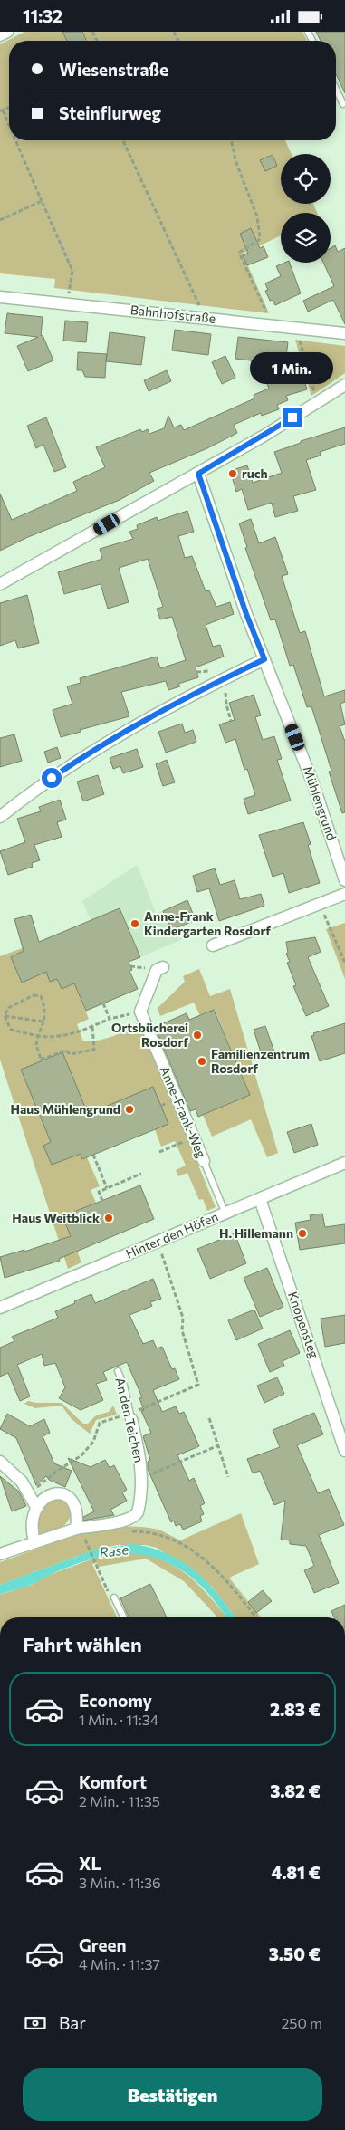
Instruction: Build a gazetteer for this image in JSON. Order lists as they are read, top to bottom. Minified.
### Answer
{"streets":{"street":["Bahnhofstraße","Mühlengrund","Anne-Frank-Weg","Hinter den Höfen","Knopensteg","An den Teichen"]},"crossings":[["Anne-Frank-Weg","Hinter den Höfen"],["Hinter den Höfen","Knopensteg"]],"water":["Rase"],"places":["ruch","Anne-Frank Kindergarten Rosdorf","Ortsbücherei Rosdorf","Familienzentrum Rosdorf","Haus Mühlengrund","Haus Weitblick","H. Hillemann"],"page":{"status":"11:32","banner":["Wiesenstraße","Steinflurweg"],"bubble":"1 Min.","heading":"Fahrt wählen","list":[{"name":"Economy","note":"1 Min. · 11:34","value":"2.83 €"},{"name":"Komfort","note":"2 Min. · 11:35","value":"3.82 €"},{"name":"XL","note":"3 Min. · 11:36","value":"4.81 €"},{"name":"Green","note":"4 Min. · 11:37","value":"3.50 €"}],"pay":["Bar","250 m"],"buttons":"Bestätigen"}}
